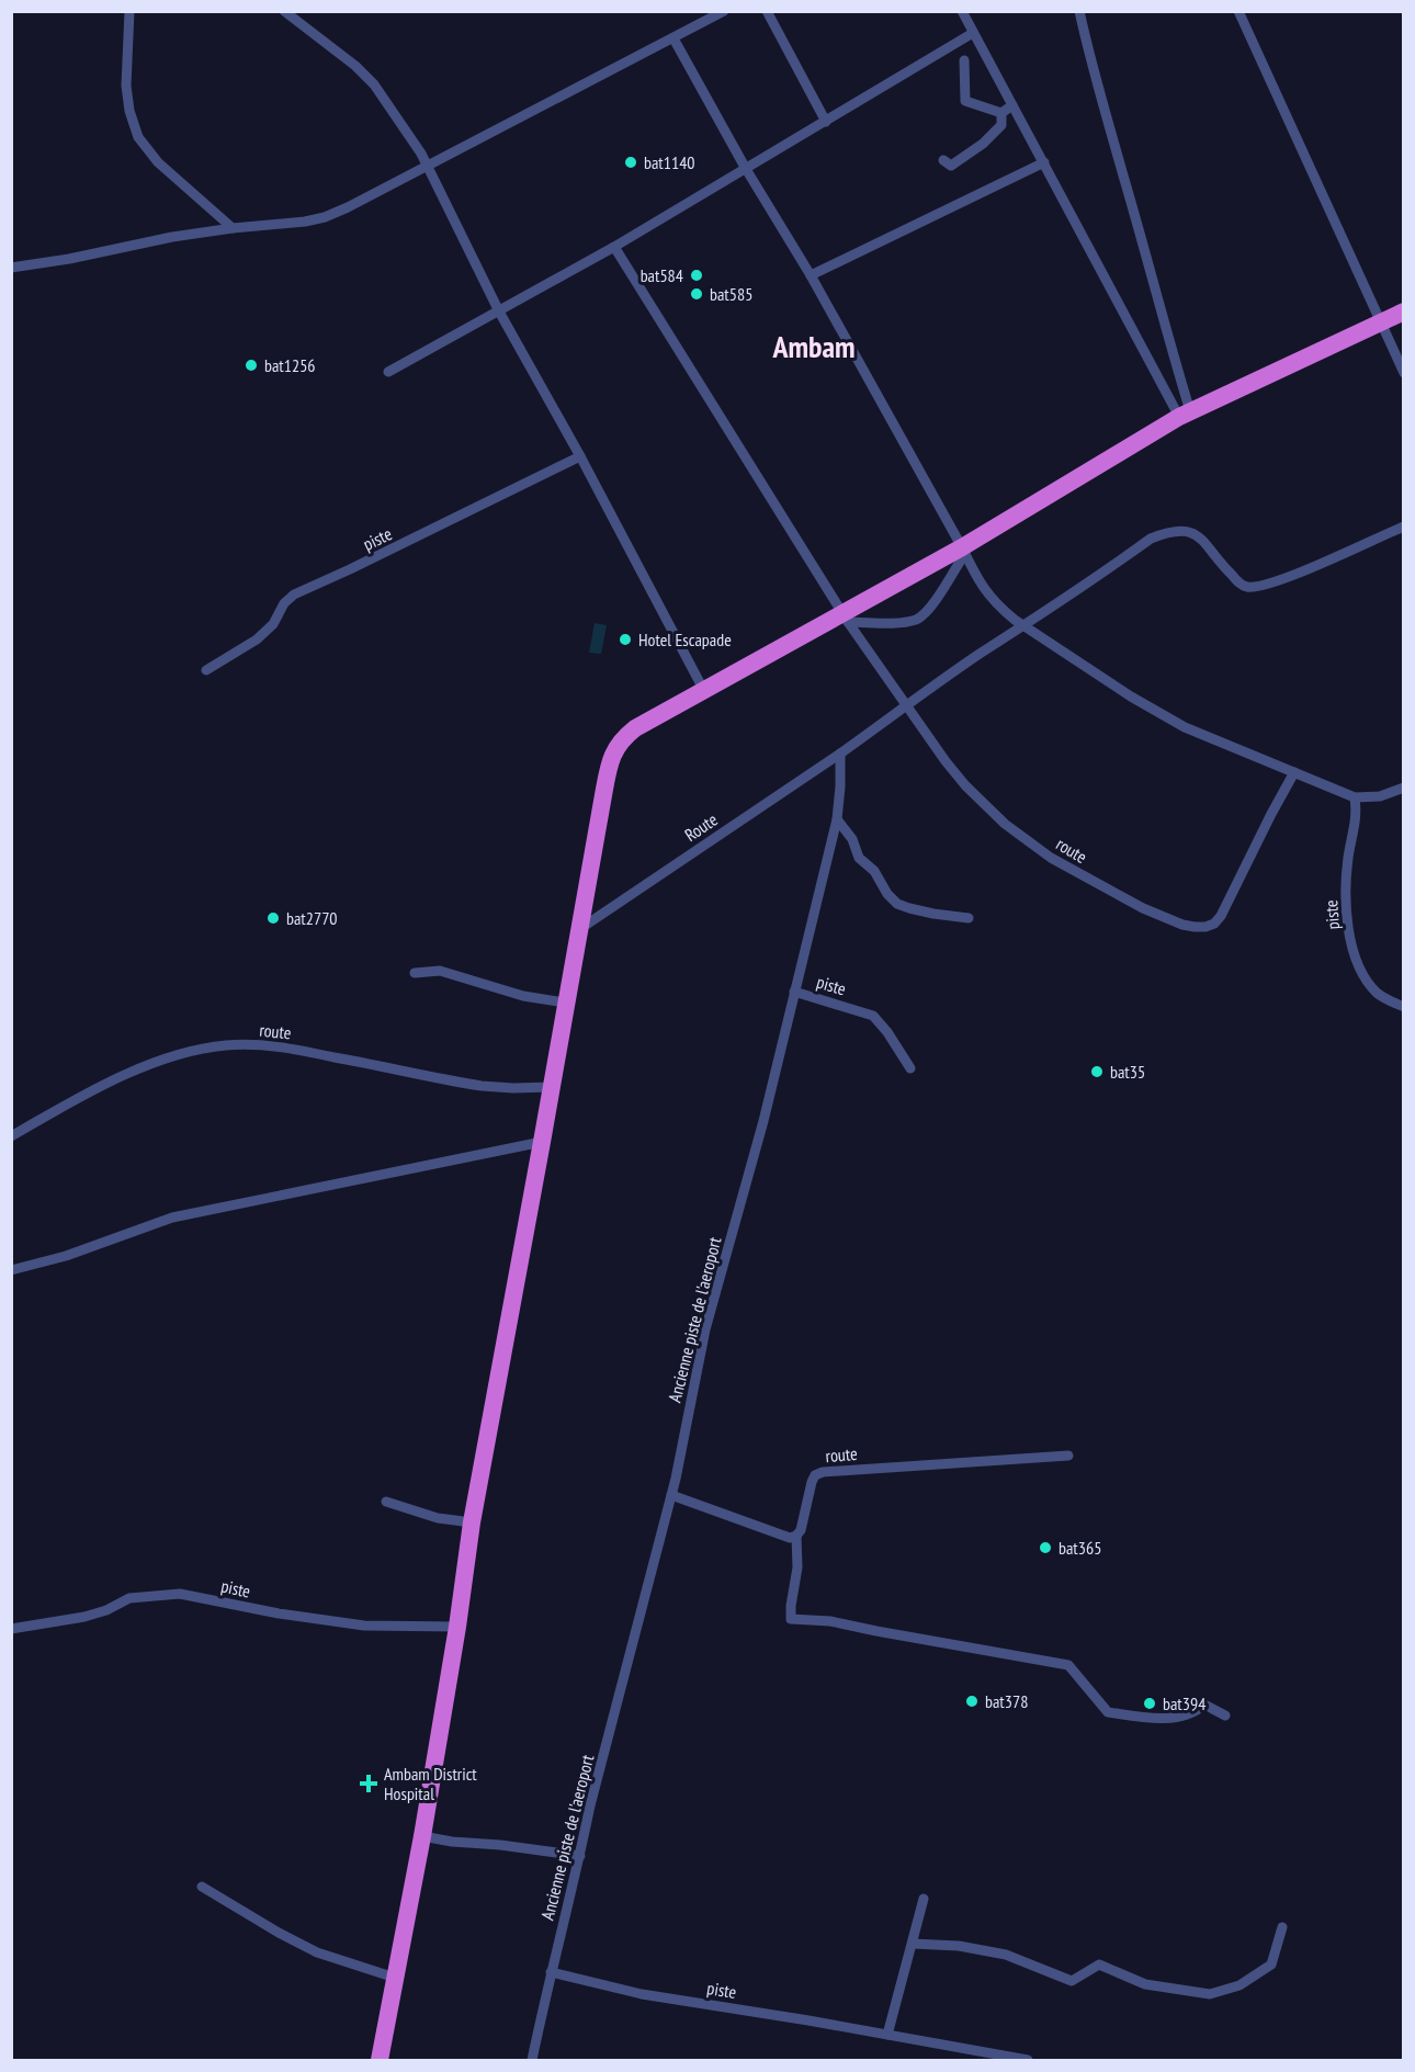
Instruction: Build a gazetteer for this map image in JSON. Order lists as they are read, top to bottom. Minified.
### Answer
{"streets":{"street":["piste","Route","route","Ancienne piste de l'aeroport"]},"crossings":[["piste","Ancienne piste de l'aeroport"],["Route","Ancienne piste de l'aeroport"]],"districts":["Ambam"],"places":{"other":["bat1140","bat584","bat585","bat1256","Hotel Escapade","bat2770","bat35","bat365","bat378","bat394"],"health":["Ambam District Hospital"]}}
